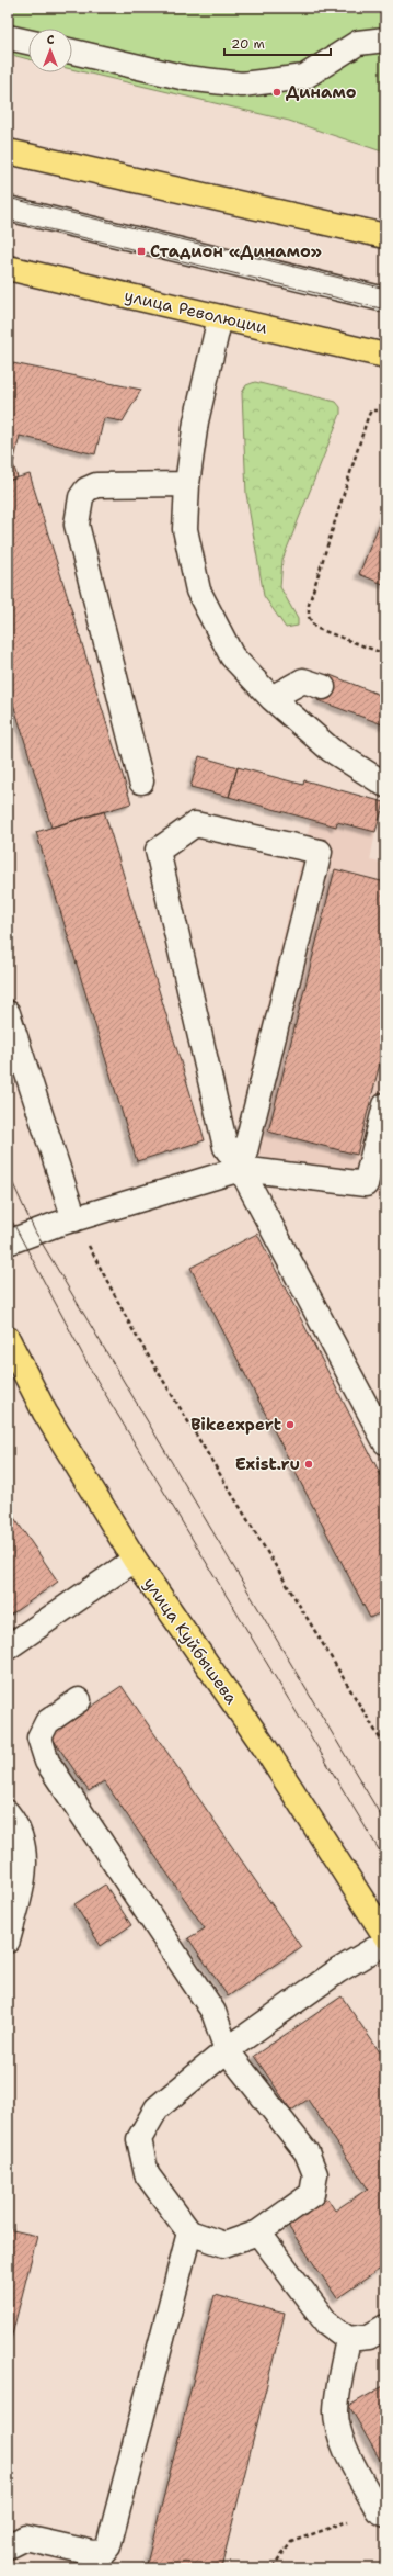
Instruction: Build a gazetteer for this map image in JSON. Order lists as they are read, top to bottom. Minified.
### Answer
{"streets":{"main road":["улица Революции","улица Куйбышева"]},"places":{"other":["Динамо","Bikeexpert","Exist.ru"],"transit":["Стадион «Динамо»"]},"scale_bar":"20 m","north":"top"}
